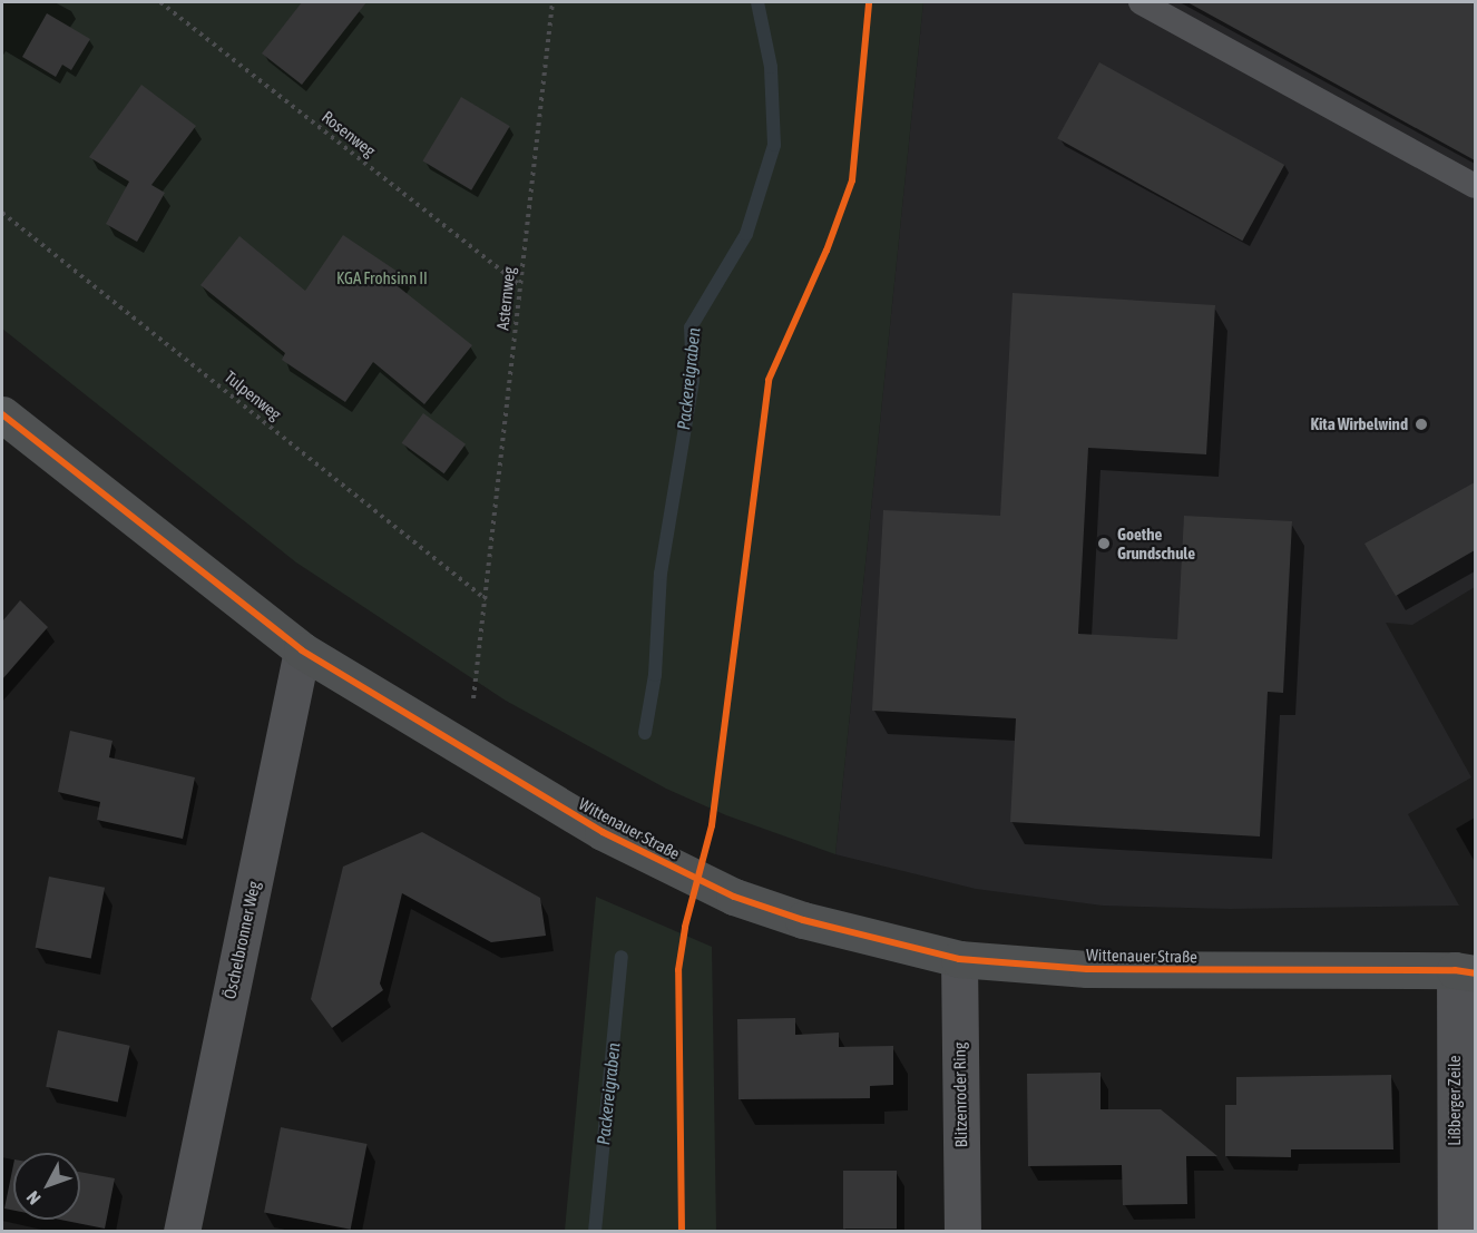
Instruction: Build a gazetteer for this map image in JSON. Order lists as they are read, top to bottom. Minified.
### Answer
{"streets":{"street":["Wittenauer Straße","Öschelbronner Weg","Blitzenroder Ring","Lißberger Zeile"],"path":["Rosenweg","Asternweg","Tulpenweg"]},"crossings":[["Rosenweg","Asternweg"],["Asternweg","Tulpenweg"],["Wittenauer Straße","Öschelbronner Weg"],["Wittenauer Straße","Blitzenroder Ring"],["Wittenauer Straße","Lißberger Zeile"]],"water":["Packereigraben"],"parks":["KGA Frohsinn II"],"places":["Kita Wirbelwind","Goethe Grundschule"],"north":"bottom left"}
